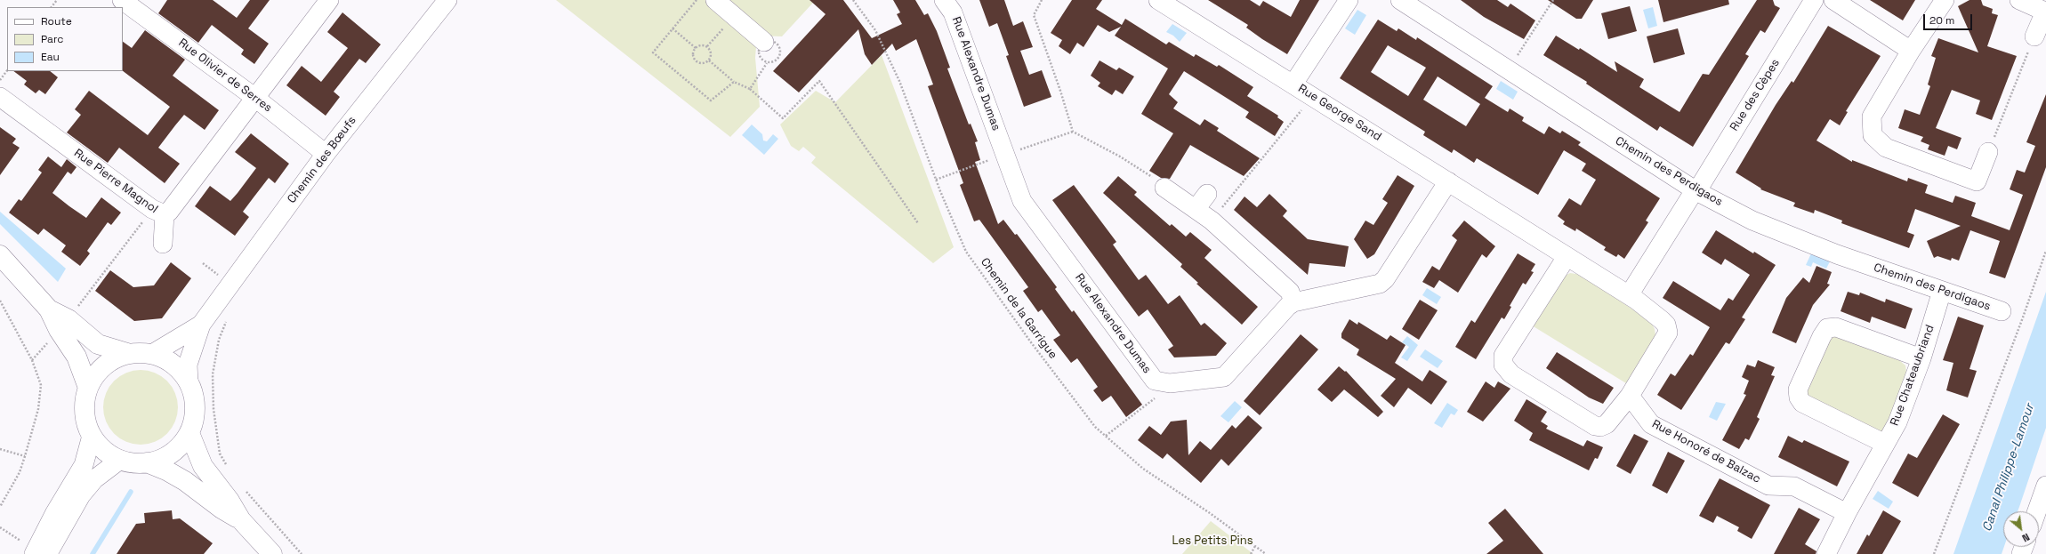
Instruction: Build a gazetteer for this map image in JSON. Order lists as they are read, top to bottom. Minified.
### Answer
{"streets":{"street":["Rue Alexandre Dumas","Rue Olivier de Serres","Rue des Cèpes","Rue George Sand","Chemin des Bœufs","Chemin des Perdigaos","Rue Pierre Magnol","Rue Chateaubriand","Rue Honoré de Balzac"],"path":["Chemin de la Garrigue"]},"crossings":[["Rue Olivier de Serres","Chemin des Bœufs"],["Rue Olivier de Serres","Rue Pierre Magnol"],["Rue des Cèpes","Chemin des Perdigaos"],["Chemin des Perdigaos","Rue Chateaubriand"],["Rue Chateaubriand","Rue Honoré de Balzac"]],"water":["Canal Philippe-Lamour"],"parks":["Les Petits Pins"],"legend":["Route","Parc","Eau"],"scale_bar":"20 m","north":"bottom right"}
